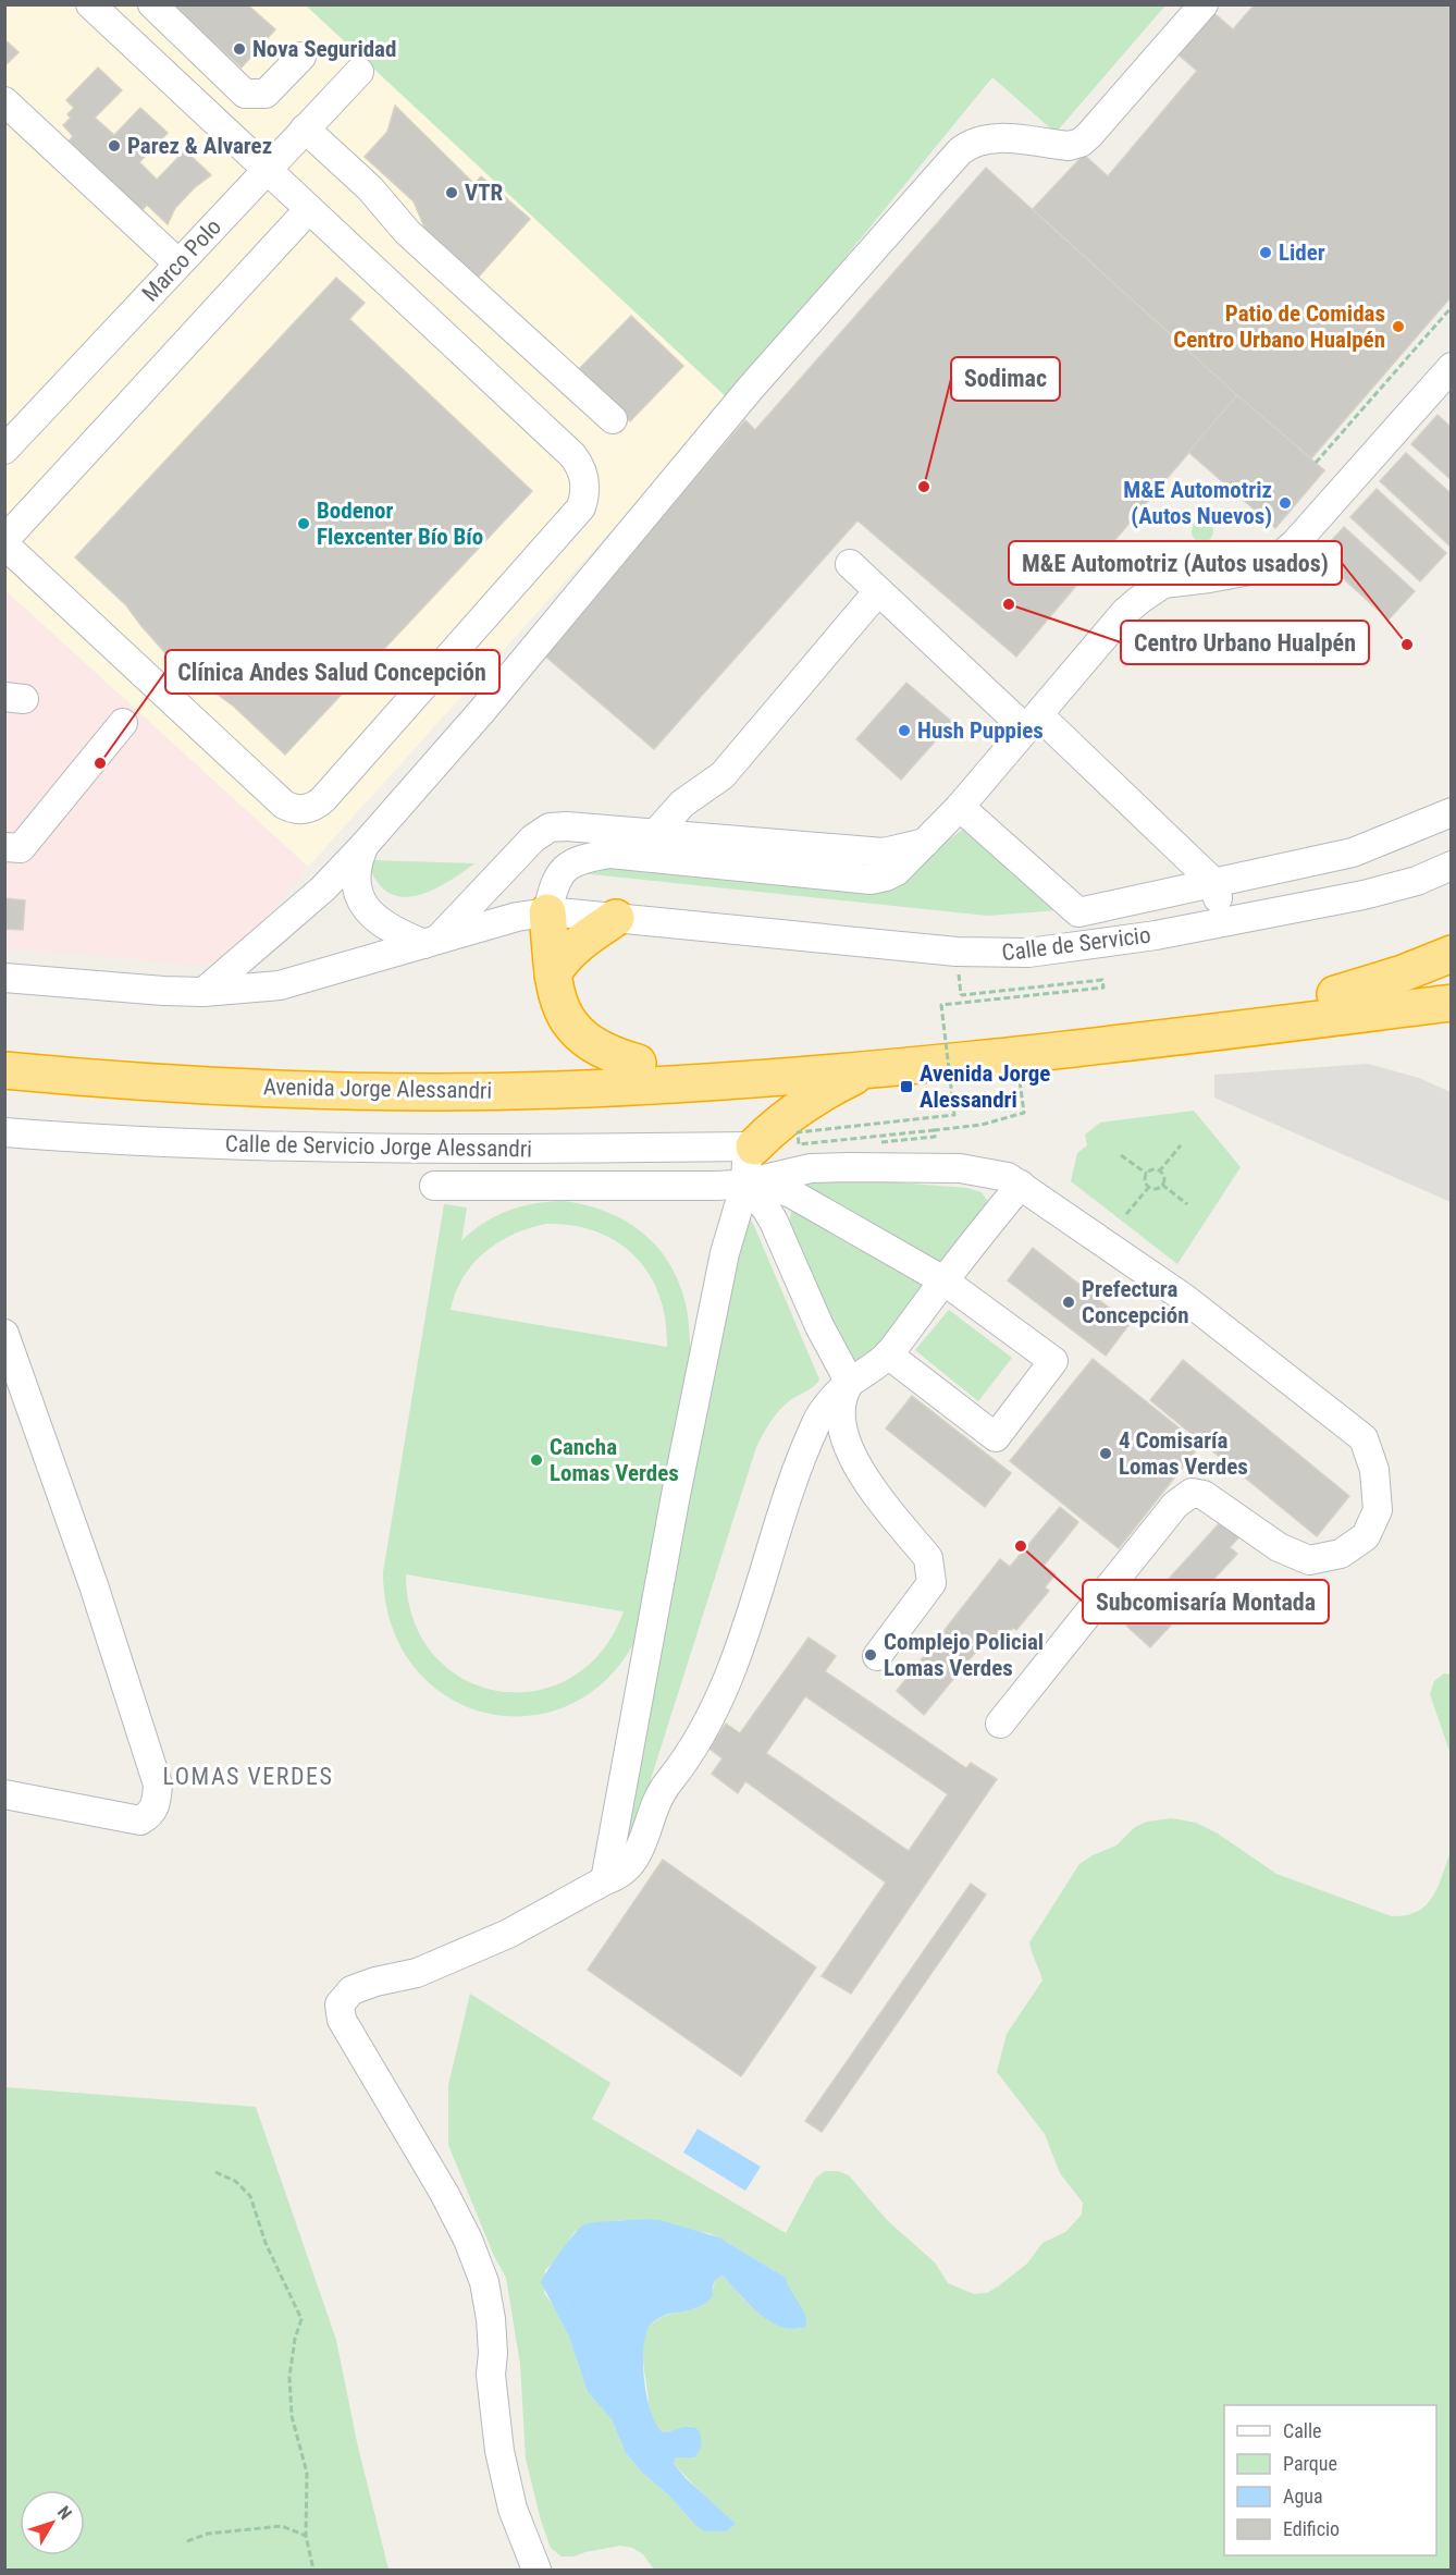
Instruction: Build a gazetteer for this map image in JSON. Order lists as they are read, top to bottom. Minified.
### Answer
{"streets":{"highway":["Avenida Jorge Alessandri"],"street":["Marco Polo","Calle de Servicio","Calle de Servicio Jorge Alessandri"]},"districts":["LOMAS VERDES"],"places":{"other":["Nova Seguridad","Parez & Alvarez","VTR","Lider","Patio de Comidas Centro Urbano Hualpén","Sodimac","M&E Automotriz (Autos Nuevos)","Bodenor Flexcenter Bío Bío","Centro Urbano Hualpén","M&E Automotriz (Autos usados)","Hush Puppies","Clínica Andes Salud Concepción","Prefectura Concepción","4 Comisaría Lomas Verdes","Cancha Lomas Verdes","Subcomisaría Montada","Complejo Policial Lomas Verdes"],"transit":["Avenida Jorge Alessandri"]},"legend":["Calle","Parque","Agua","Edificio"],"north":"top right"}
